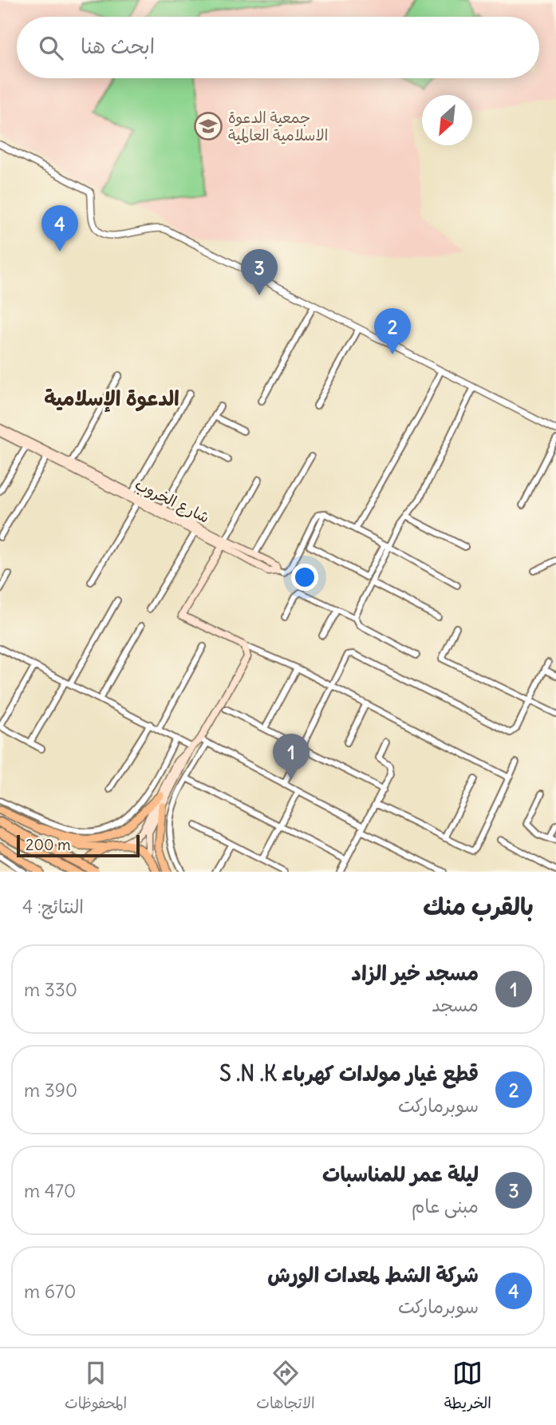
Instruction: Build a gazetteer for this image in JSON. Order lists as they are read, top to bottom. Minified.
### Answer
{"streets":{"main road":["شارع الخروب"]},"districts":["الدعوة الإسلامية"],"places":{"school or university":["جمعية الدعوة الاسلامية العالمية"]},"scale_bar":"200 m","north":"bottom left","page":{"search":"ابحث هنا","pins":["4","3","2","1"],"scale":"200 m","heading":["بالقرب منك","النتائج: 4"],"list":[{"mark":"1","name":"مسجد خير الزاد","note":"مسجد","value":"330 m"},{"mark":"2","name":"قطع غيار مولدات كهرباء S .N .K","note":"سوبرماركت","value":"390 m"},{"mark":"3","name":"ليلة عمر للمناسبات","note":"مبنى عام","value":"470 m"},{"mark":"4","name":"شركة الشط لمعدات الورش","note":"سوبرماركت","value":"670 m"}],"nav":["الخريطة","الاتجاهات","المحفوظات"]}}
